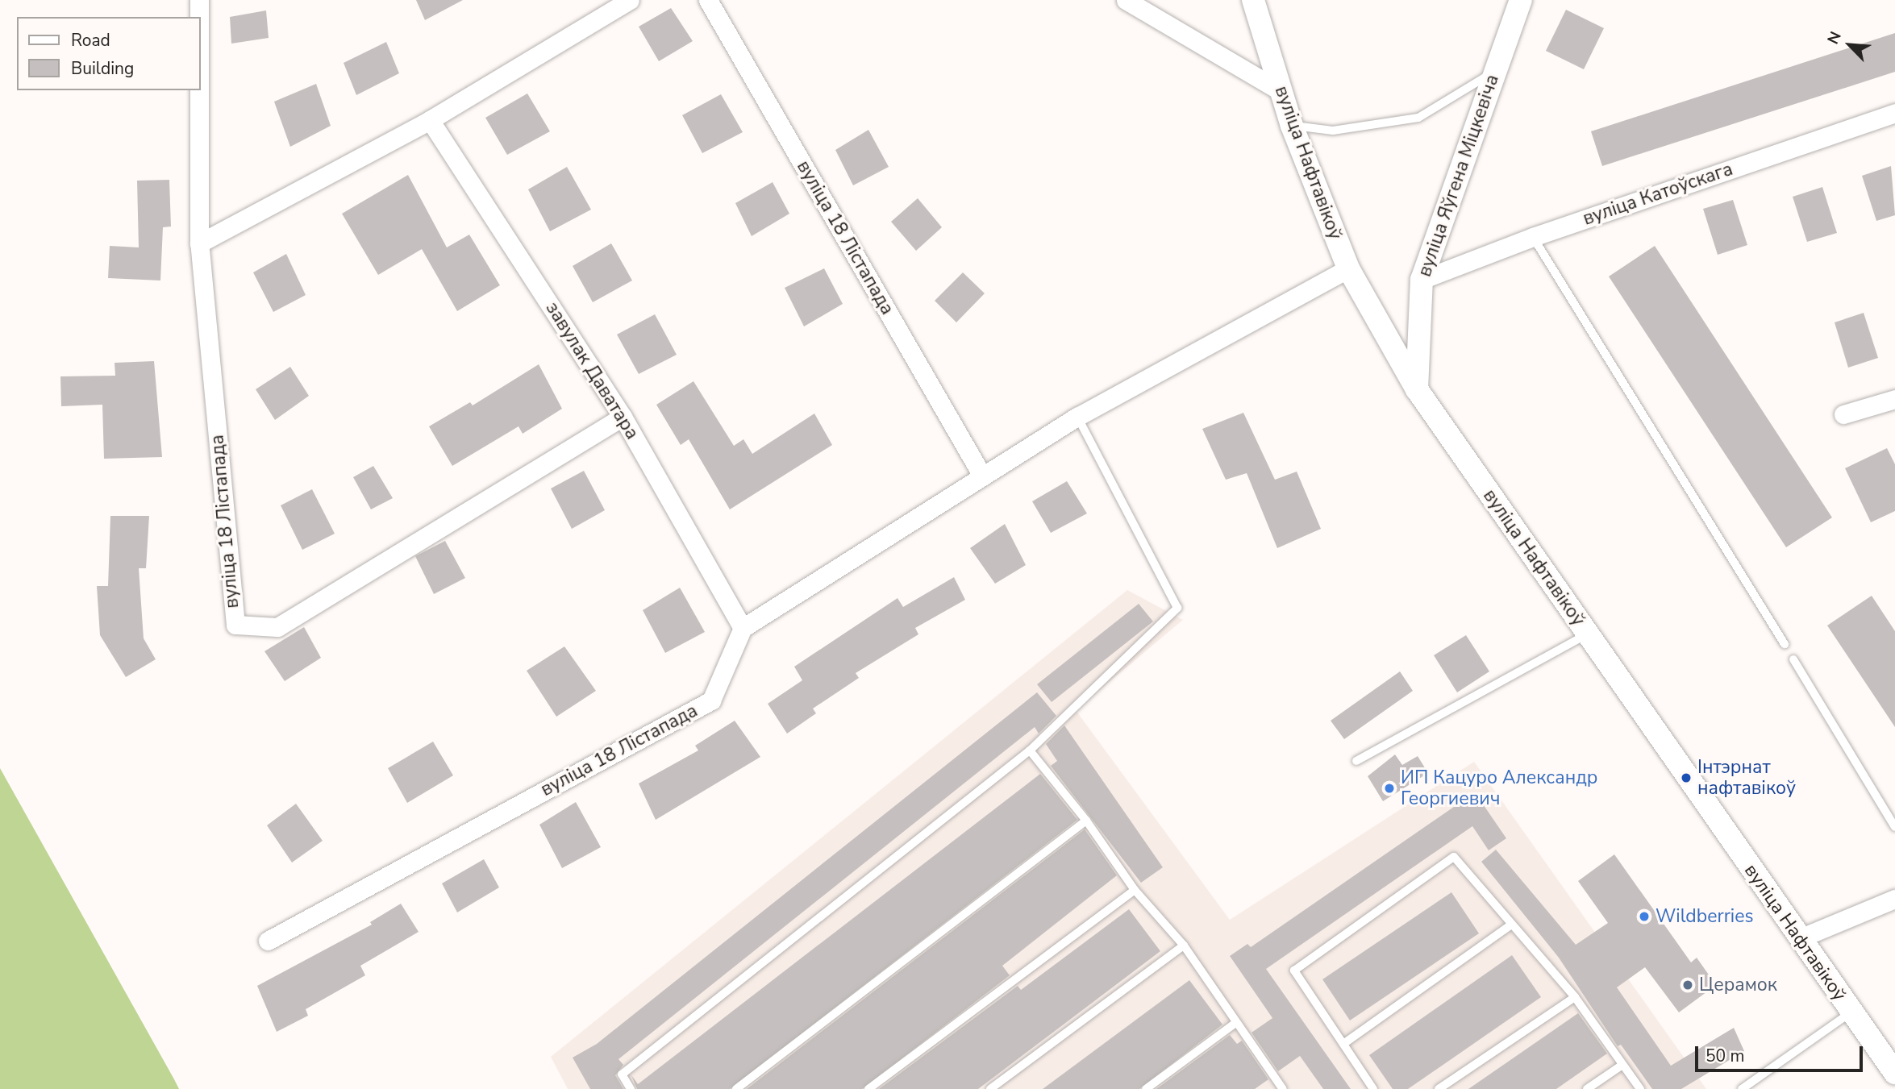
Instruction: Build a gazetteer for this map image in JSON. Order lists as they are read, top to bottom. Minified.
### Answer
{"streets":{"street":["вуліца Нафтавікоў","вуліца Яўгена Міцкевіча","вуліца Катоўскага","вуліца 18 Лістапада","завулак Даватара"]},"crossings":[["вуліца Нафтавікоў","вуліца Яўгена Міцкевіча"],["вуліца Яўгена Міцкевіча","вуліца Катоўскага"],["вуліца 18 Лістапада","завулак Даватара"]],"places":["Інтэрнат нафтавікоў","ИП Кацуро Александр Георгиевич","Wildberries","Церамок"],"legend":["Road","Building"],"scale_bar":"50 m","north":"top left"}
